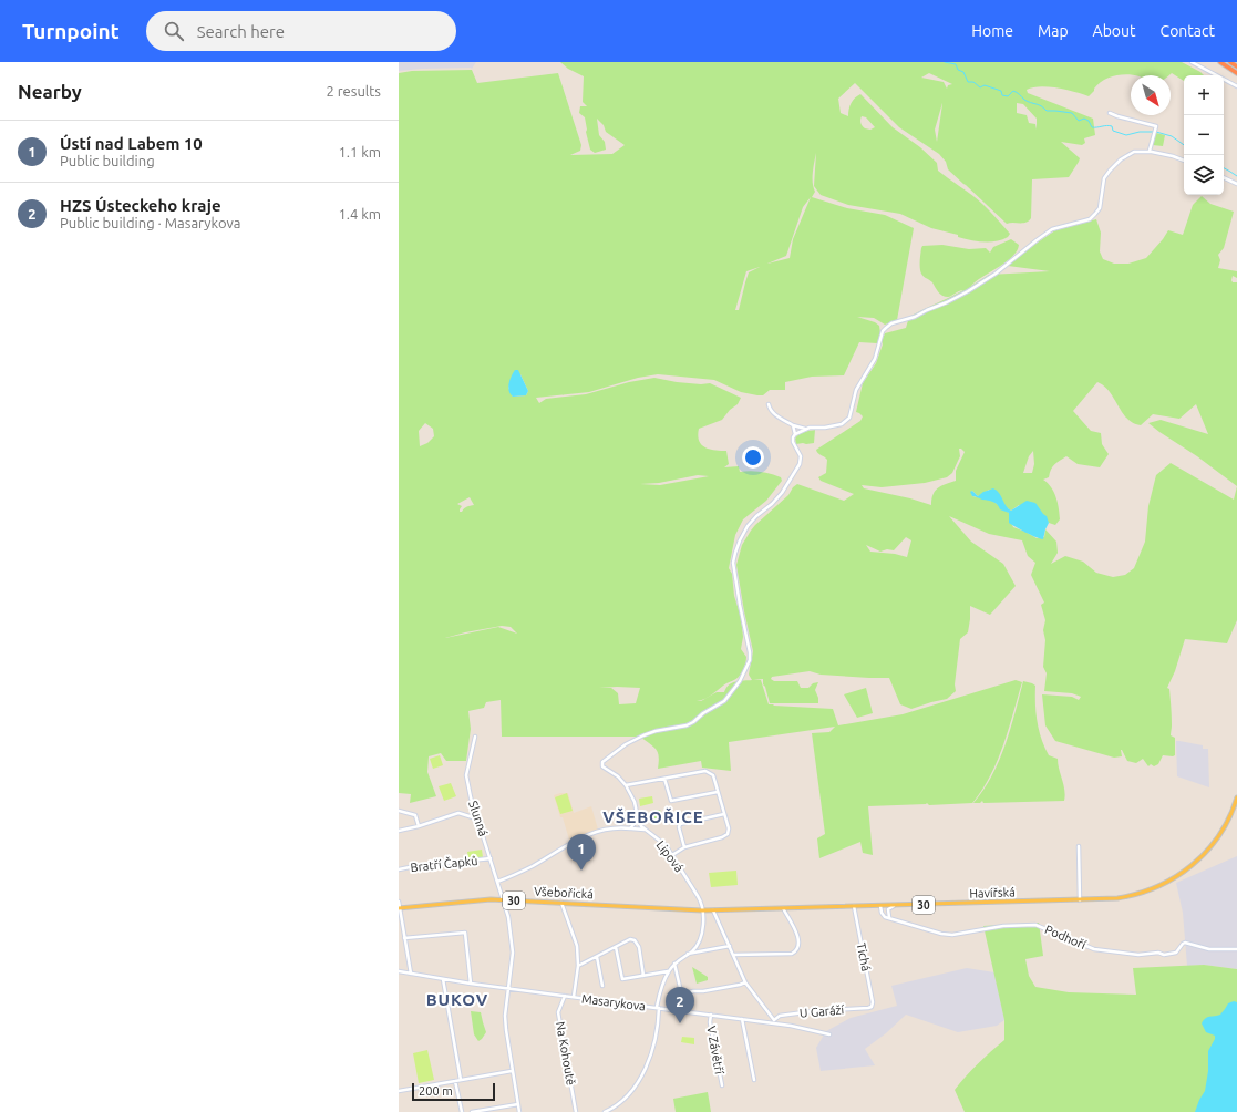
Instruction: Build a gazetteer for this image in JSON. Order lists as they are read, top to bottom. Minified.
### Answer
{"streets":{"main road":["Všebořická","Havířská","30"],"street":["Slunná","Lipová","Bratří Čapků","Podhoří","Tichá","Masarykova","U Garáží","V Závětří","Na Kohoutě"]},"crossings":[["Slunná","Bratří Čapků"],["Slunná","Všebořická"],["Slunná","Masarykova"],["Lipová","Všebořická"],["Lipová","Havířská"],["Všebořická","Havířská"],["Havířská","Tichá"],["Tichá","U Garáží"],["Masarykova","U Garáží"],["Masarykova","V Závětří"],["Masarykova","Na Kohoutě"]],"districts":["VŠEBOŘICE","BUKOV"],"scale_bar":"200 m","north":"bottom right","page":{"header":"Turnpoint","search":"Search here","nav":["Home","Map","About","Contact"],"heading":["Nearby","2 results"],"map_buttons":["+","−"],"list":[{"mark":"1","name":"Ústí nad Labem 10","note":"Public building","value":"1.1 km"},{"mark":"2","name":"HZS Ústeckeho kraje","note":"Public building · Masarykova","value":"1.4 km"}],"pins":["1","2"],"scale":"200 m"}}
